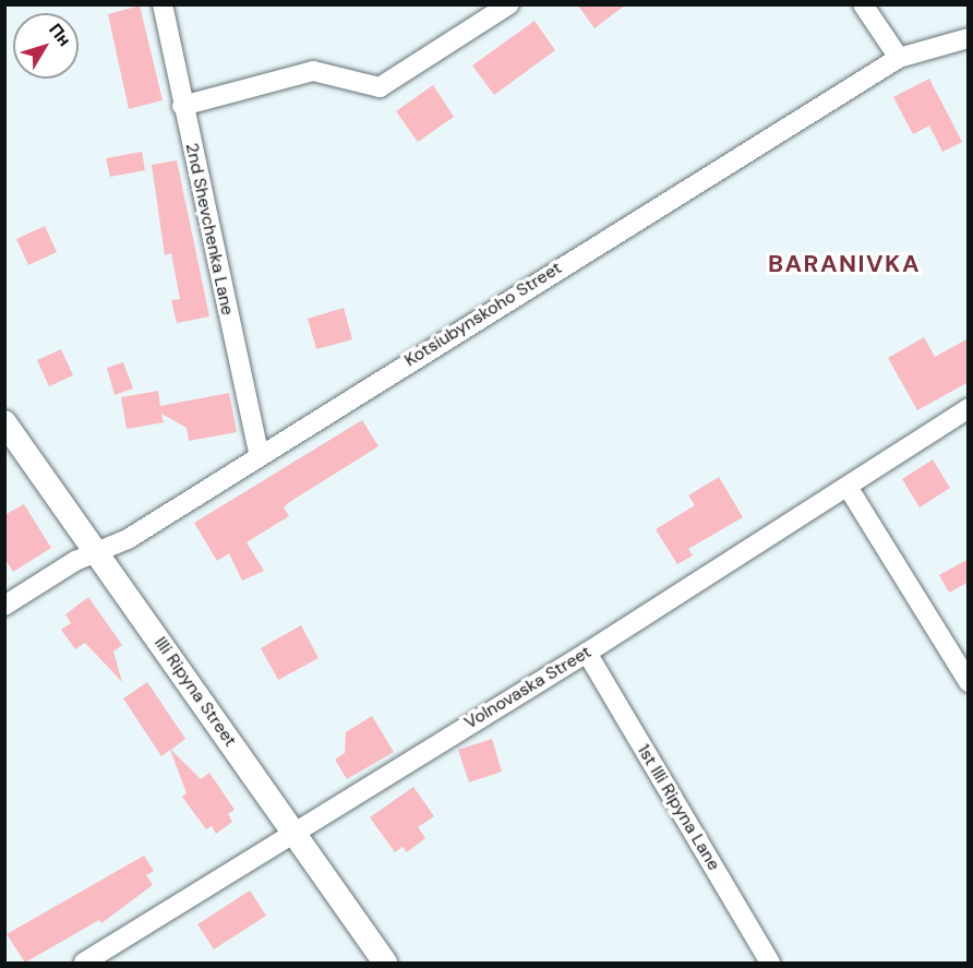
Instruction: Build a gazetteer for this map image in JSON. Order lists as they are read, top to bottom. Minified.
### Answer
{"streets":{"street":["2nd Shevchenka Lane","Kotsiubynskoho Street","Volnovaska Street","Illi Ripyna Street","1st Illi Ripyna Lane"]},"crossings":[["2nd Shevchenka Lane","Kotsiubynskoho Street"],["Kotsiubynskoho Street","Illi Ripyna Street"],["Volnovaska Street","Illi Ripyna Street"],["Volnovaska Street","1st Illi Ripyna Lane"]],"districts":["BARANIVKA"],"north":"top right"}
